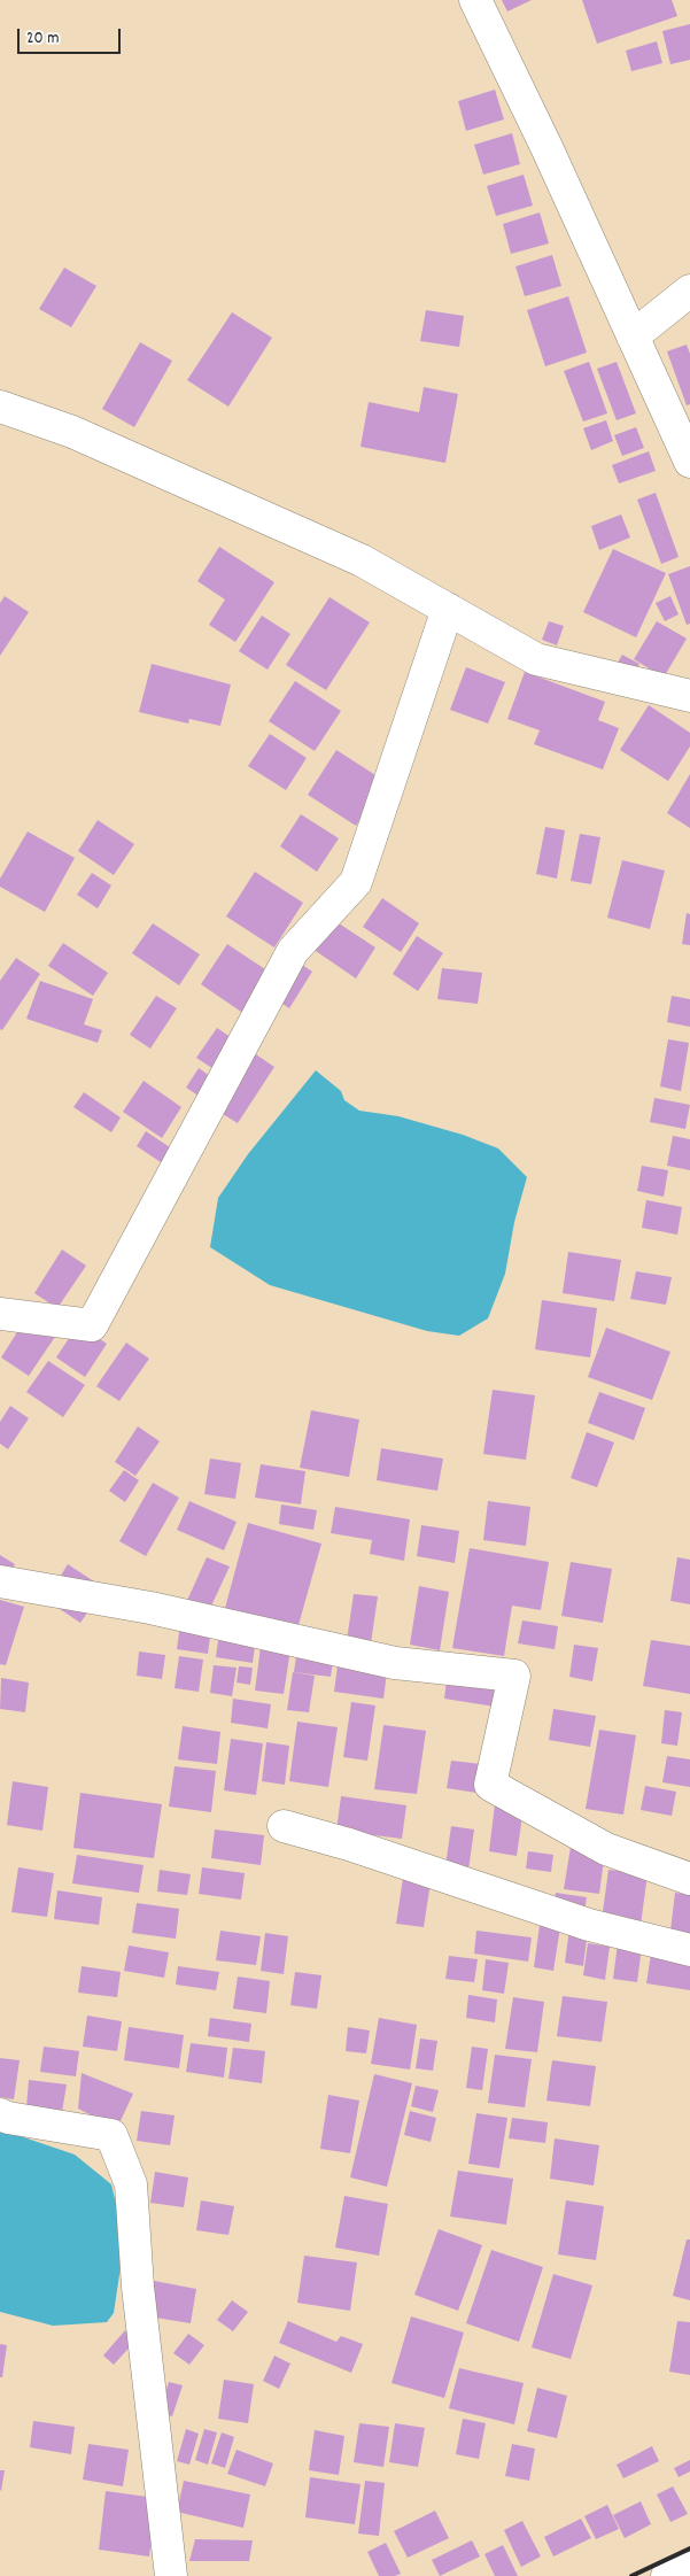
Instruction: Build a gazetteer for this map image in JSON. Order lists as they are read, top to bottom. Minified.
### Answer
{"scale_bar":"20 m"}
